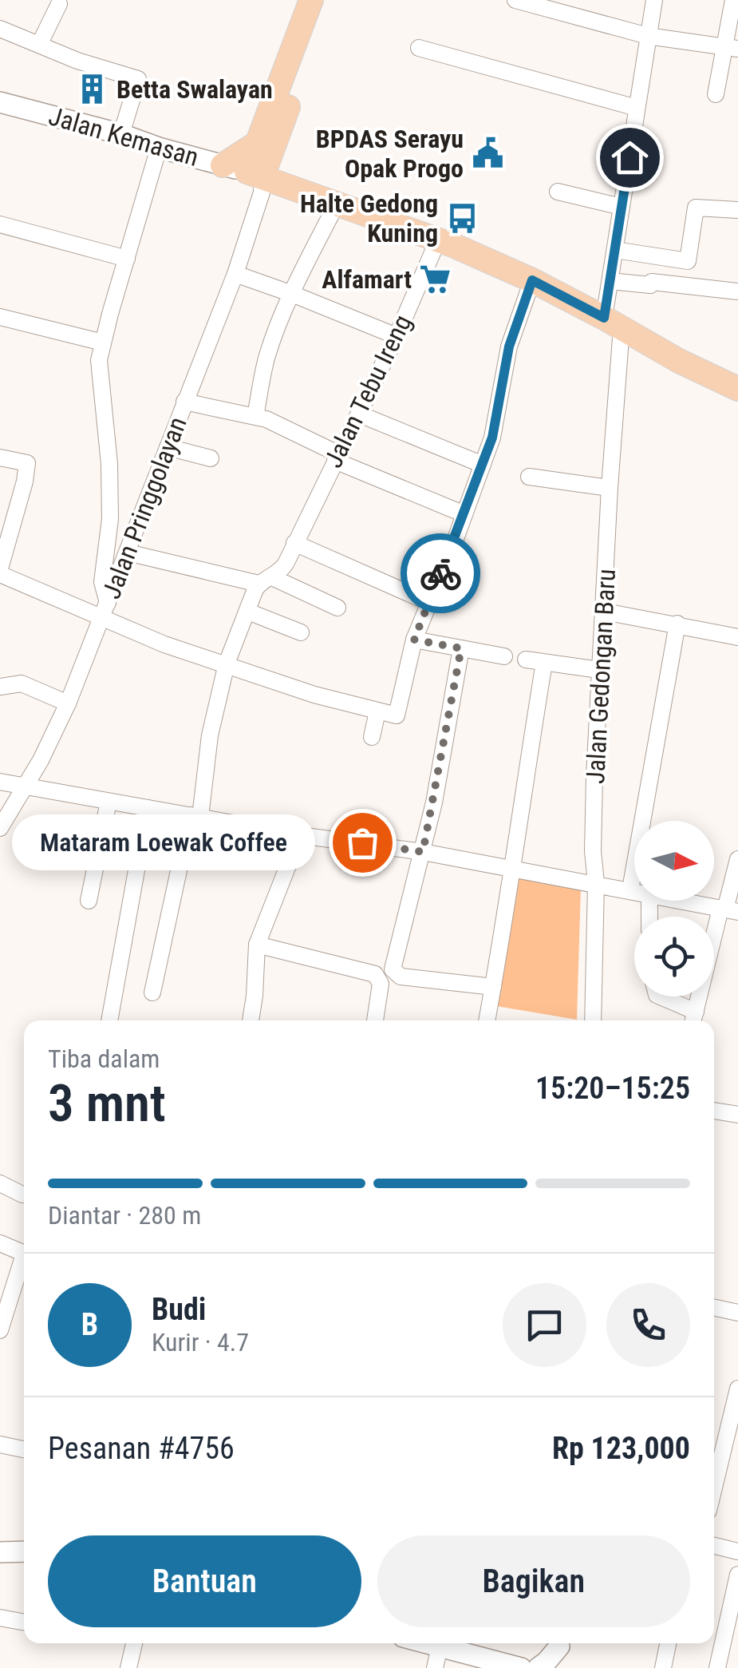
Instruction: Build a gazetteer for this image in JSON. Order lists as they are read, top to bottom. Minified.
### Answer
{"streets":{"street":["Jalan Kemasan","Jalan Tebu Ireng","Jalan Pringgolayan","Jalan Gedongan Baru"]},"crossings":[["Jalan Kemasan","Jalan Pringgolayan"]],"places":{"building":["Betta Swalayan"],"public building":["BPDAS Serayu Opak Progo"],"bus stop":["Halte Gedong Kuning"],"supermarket":["Alfamart"],"other":["Mataram Loewak Coffee"]},"north":"right","page":{"bubble":"Mataram Loewak Coffee","heading":["3 mnt","Tiba dalam","15:20–15:25"],"panel":["Budi","Kurir · 4.7","Pesanan #4756","Rp 123,000"],"bar":"Diantar · 280 m","round":"B","buttons":["Bantuan","Bagikan"]}}
